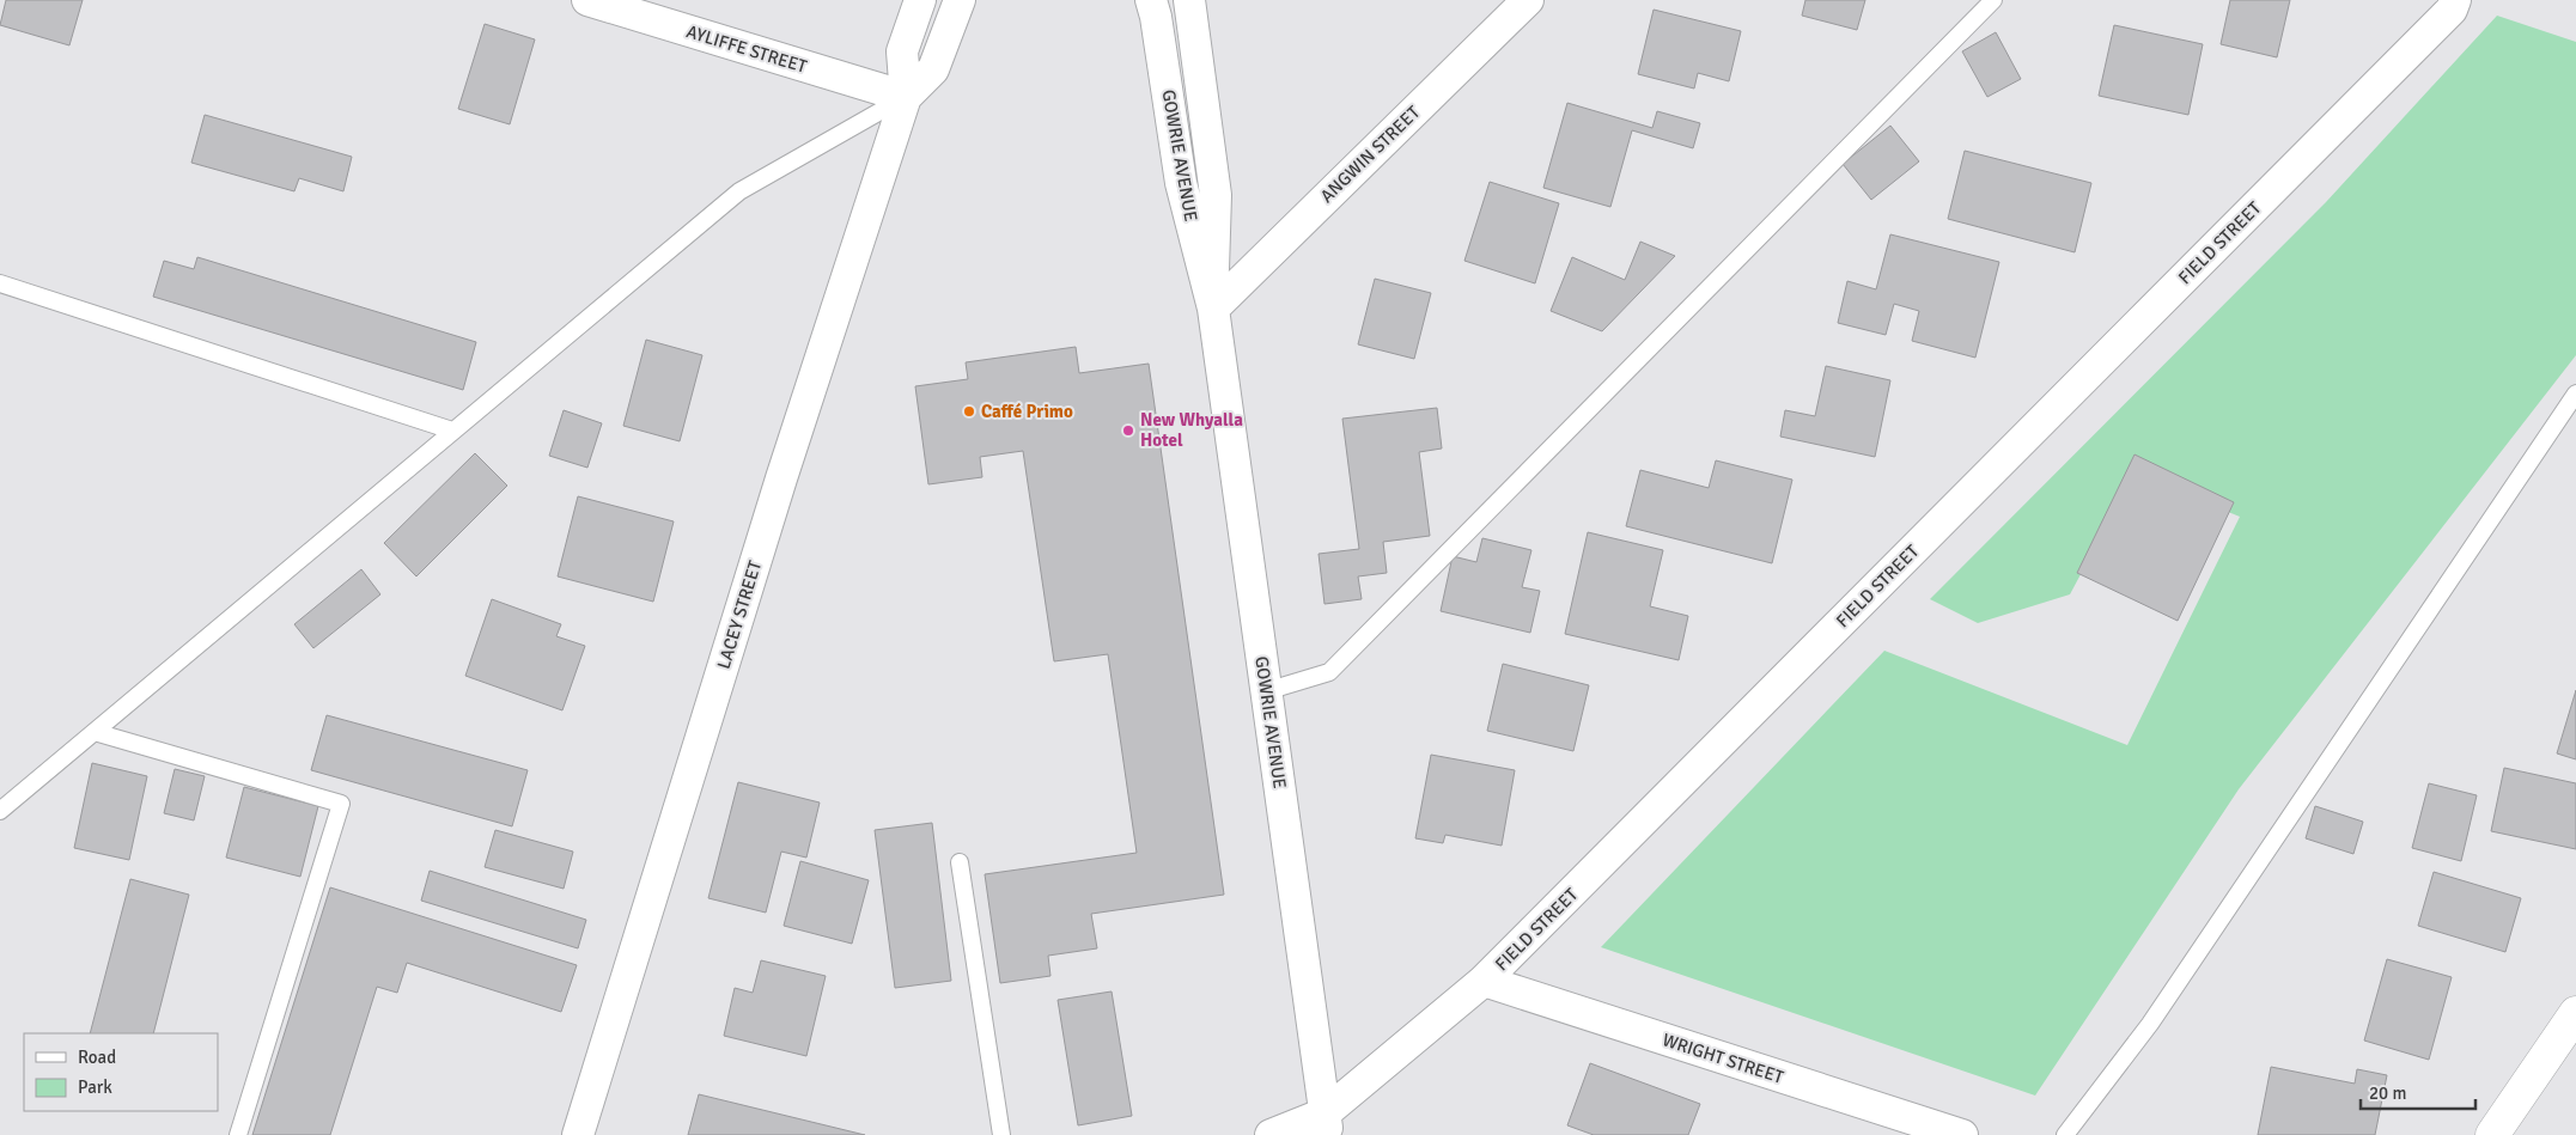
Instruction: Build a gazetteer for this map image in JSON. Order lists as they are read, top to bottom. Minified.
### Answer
{"streets":{"street":["AYLIFFE STREET","ANGWIN STREET","GOWRIE AVENUE","FIELD STREET","LACEY STREET","WRIGHT STREET"]},"crossings":[["AYLIFFE STREET","LACEY STREET"],["ANGWIN STREET","GOWRIE AVENUE"],["GOWRIE AVENUE","FIELD STREET"],["FIELD STREET","WRIGHT STREET"]],"places":["Caffé Primo","New Whyalla Hotel"],"legend":["Road","Park"],"scale_bar":"20 m"}
